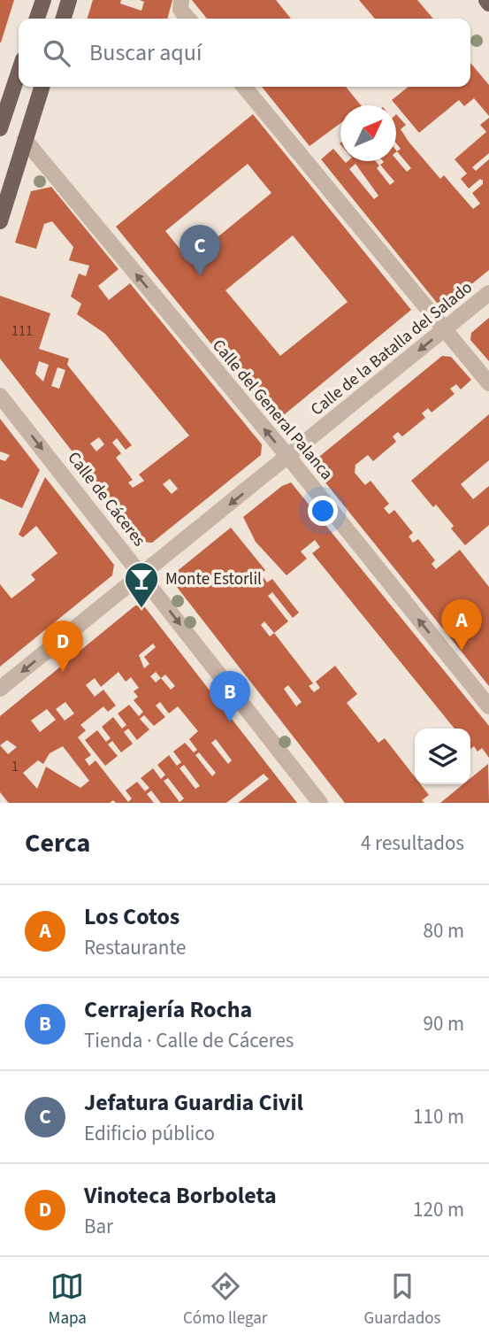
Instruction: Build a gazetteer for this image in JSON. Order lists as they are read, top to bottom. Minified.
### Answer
{"streets":{"street":["Calle de la Batalla del Salado","Calle del General Palanca","Calle de Cáceres"]},"crossings":[["Calle de la Batalla del Salado","Calle del General Palanca"],["Calle de la Batalla del Salado","Calle de Cáceres"]],"one_way":["Calle de la Batalla del Salado","Calle del General Palanca","Calle de Cáceres"],"places":{"bar":["Monte Estorlil"]},"house_numbers":["111","1"],"north":"top right","page":{"search":"Buscar aquí","pins":["C","A","D","B"],"heading":["Cerca","4 resultados"],"list":[{"mark":"A","name":"Los Cotos","note":"Restaurante","value":"80 m"},{"mark":"B","name":"Cerrajería Rocha","note":"Tienda · Calle de Cáceres","value":"90 m"},{"mark":"C","name":"Jefatura Guardia Civil","note":"Edificio público","value":"110 m"},{"mark":"D","name":"Vinoteca Borboleta","note":"Bar","value":"120 m"}],"nav":["Mapa","Cómo llegar","Guardados"]}}
